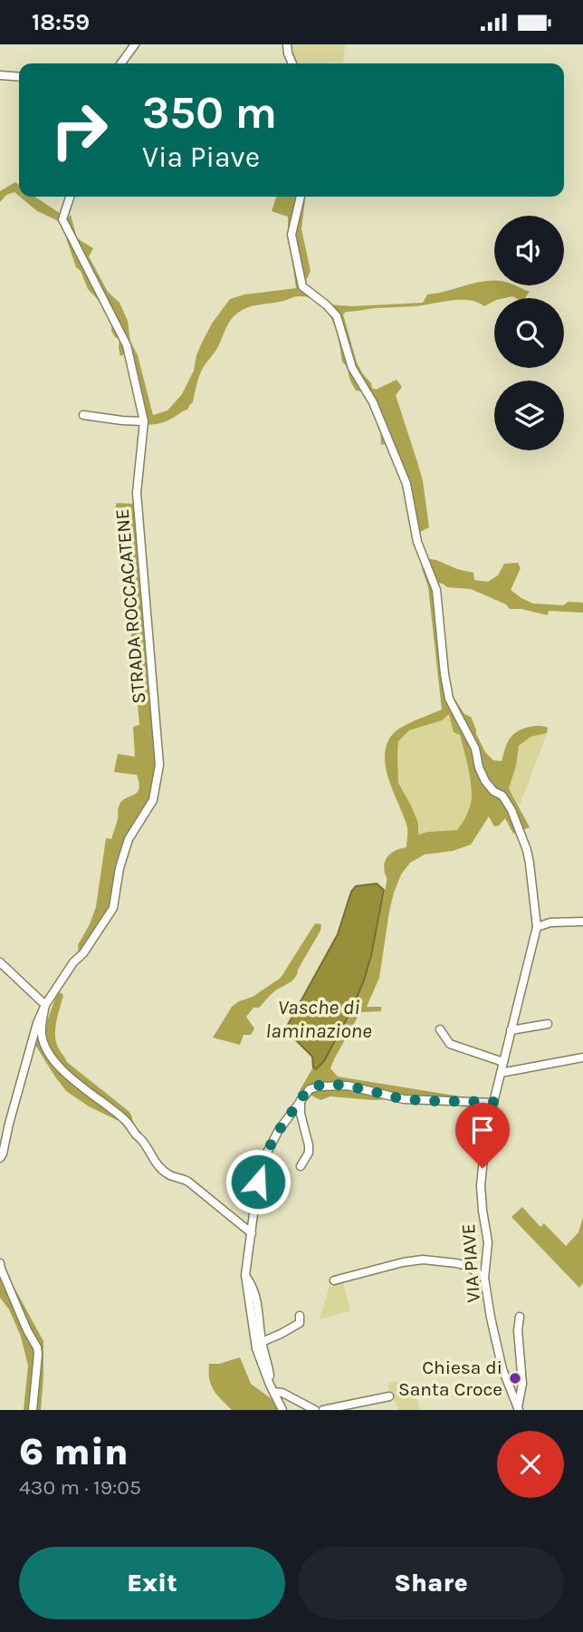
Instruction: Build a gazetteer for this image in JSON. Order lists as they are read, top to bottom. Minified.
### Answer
{"streets":{"street":["STRADA ROCCACATENE","VIA PIAVE"]},"water":["Vasche di laminazione"],"places":["Chiesa di Santa Croce"],"page":{"status":"18:59","turn":["350 m","Via Piave"],"heading":["6 min","430 m · 19:05"],"buttons":["Exit","Share"]}}
